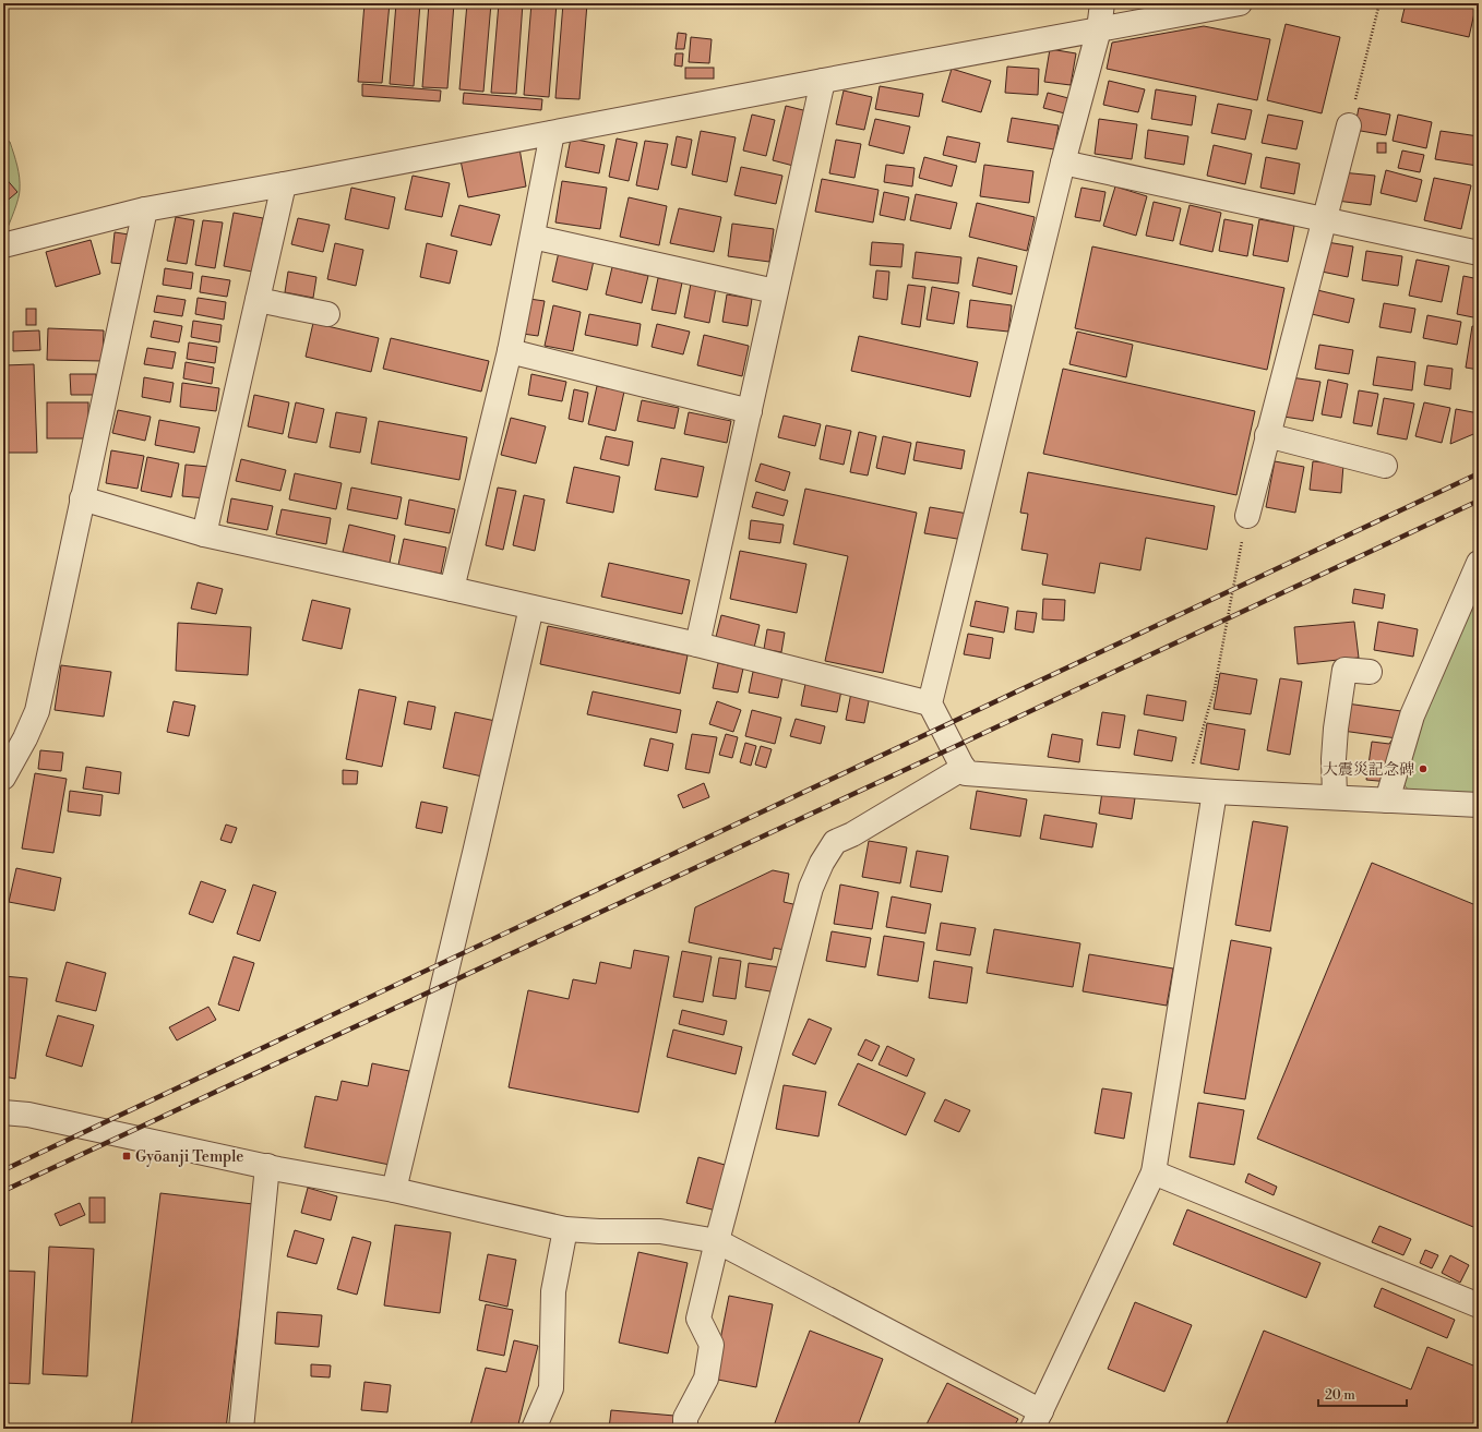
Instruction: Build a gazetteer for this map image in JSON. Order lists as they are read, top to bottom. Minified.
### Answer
{"places":{"other":["大震災記念碑"],"transit":["Gyōanji Temple"]},"scale_bar":"20 m"}
